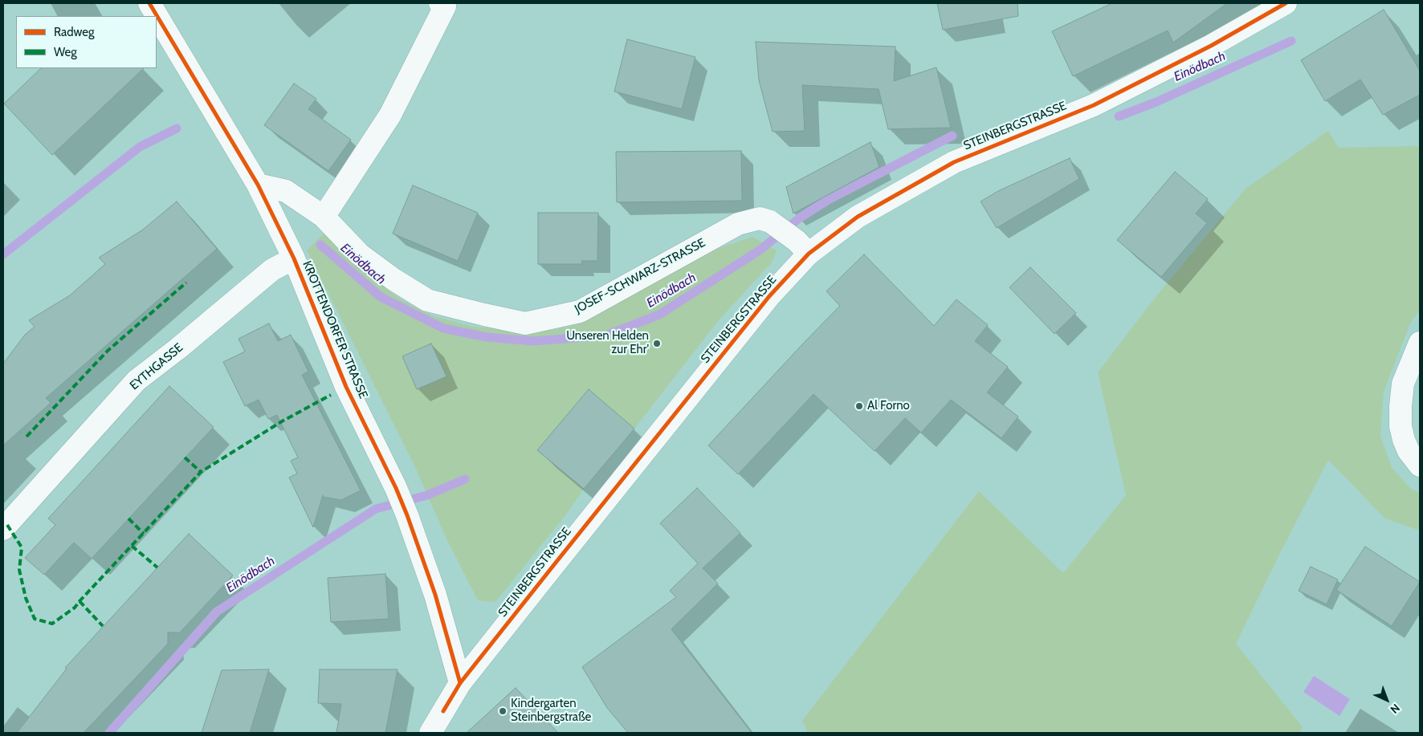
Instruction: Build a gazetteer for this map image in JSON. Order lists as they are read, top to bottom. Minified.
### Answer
{"streets":{"street":["STEINBERGSTRASSE","JOSEF-SCHWARZ-STRASSE","KROTTENDORFER STRASSE","EYTHGASSE"]},"crossings":[["STEINBERGSTRASSE","JOSEF-SCHWARZ-STRASSE"],["STEINBERGSTRASSE","KROTTENDORFER STRASSE"],["JOSEF-SCHWARZ-STRASSE","KROTTENDORFER STRASSE"],["KROTTENDORFER STRASSE","EYTHGASSE"]],"water":["Einödbach"],"places":["Unseren Helden zur Ehr'","Al Forno","Kindergarten Steinbergstraße"],"legend":["Radweg","Weg"],"north":"bottom right"}
